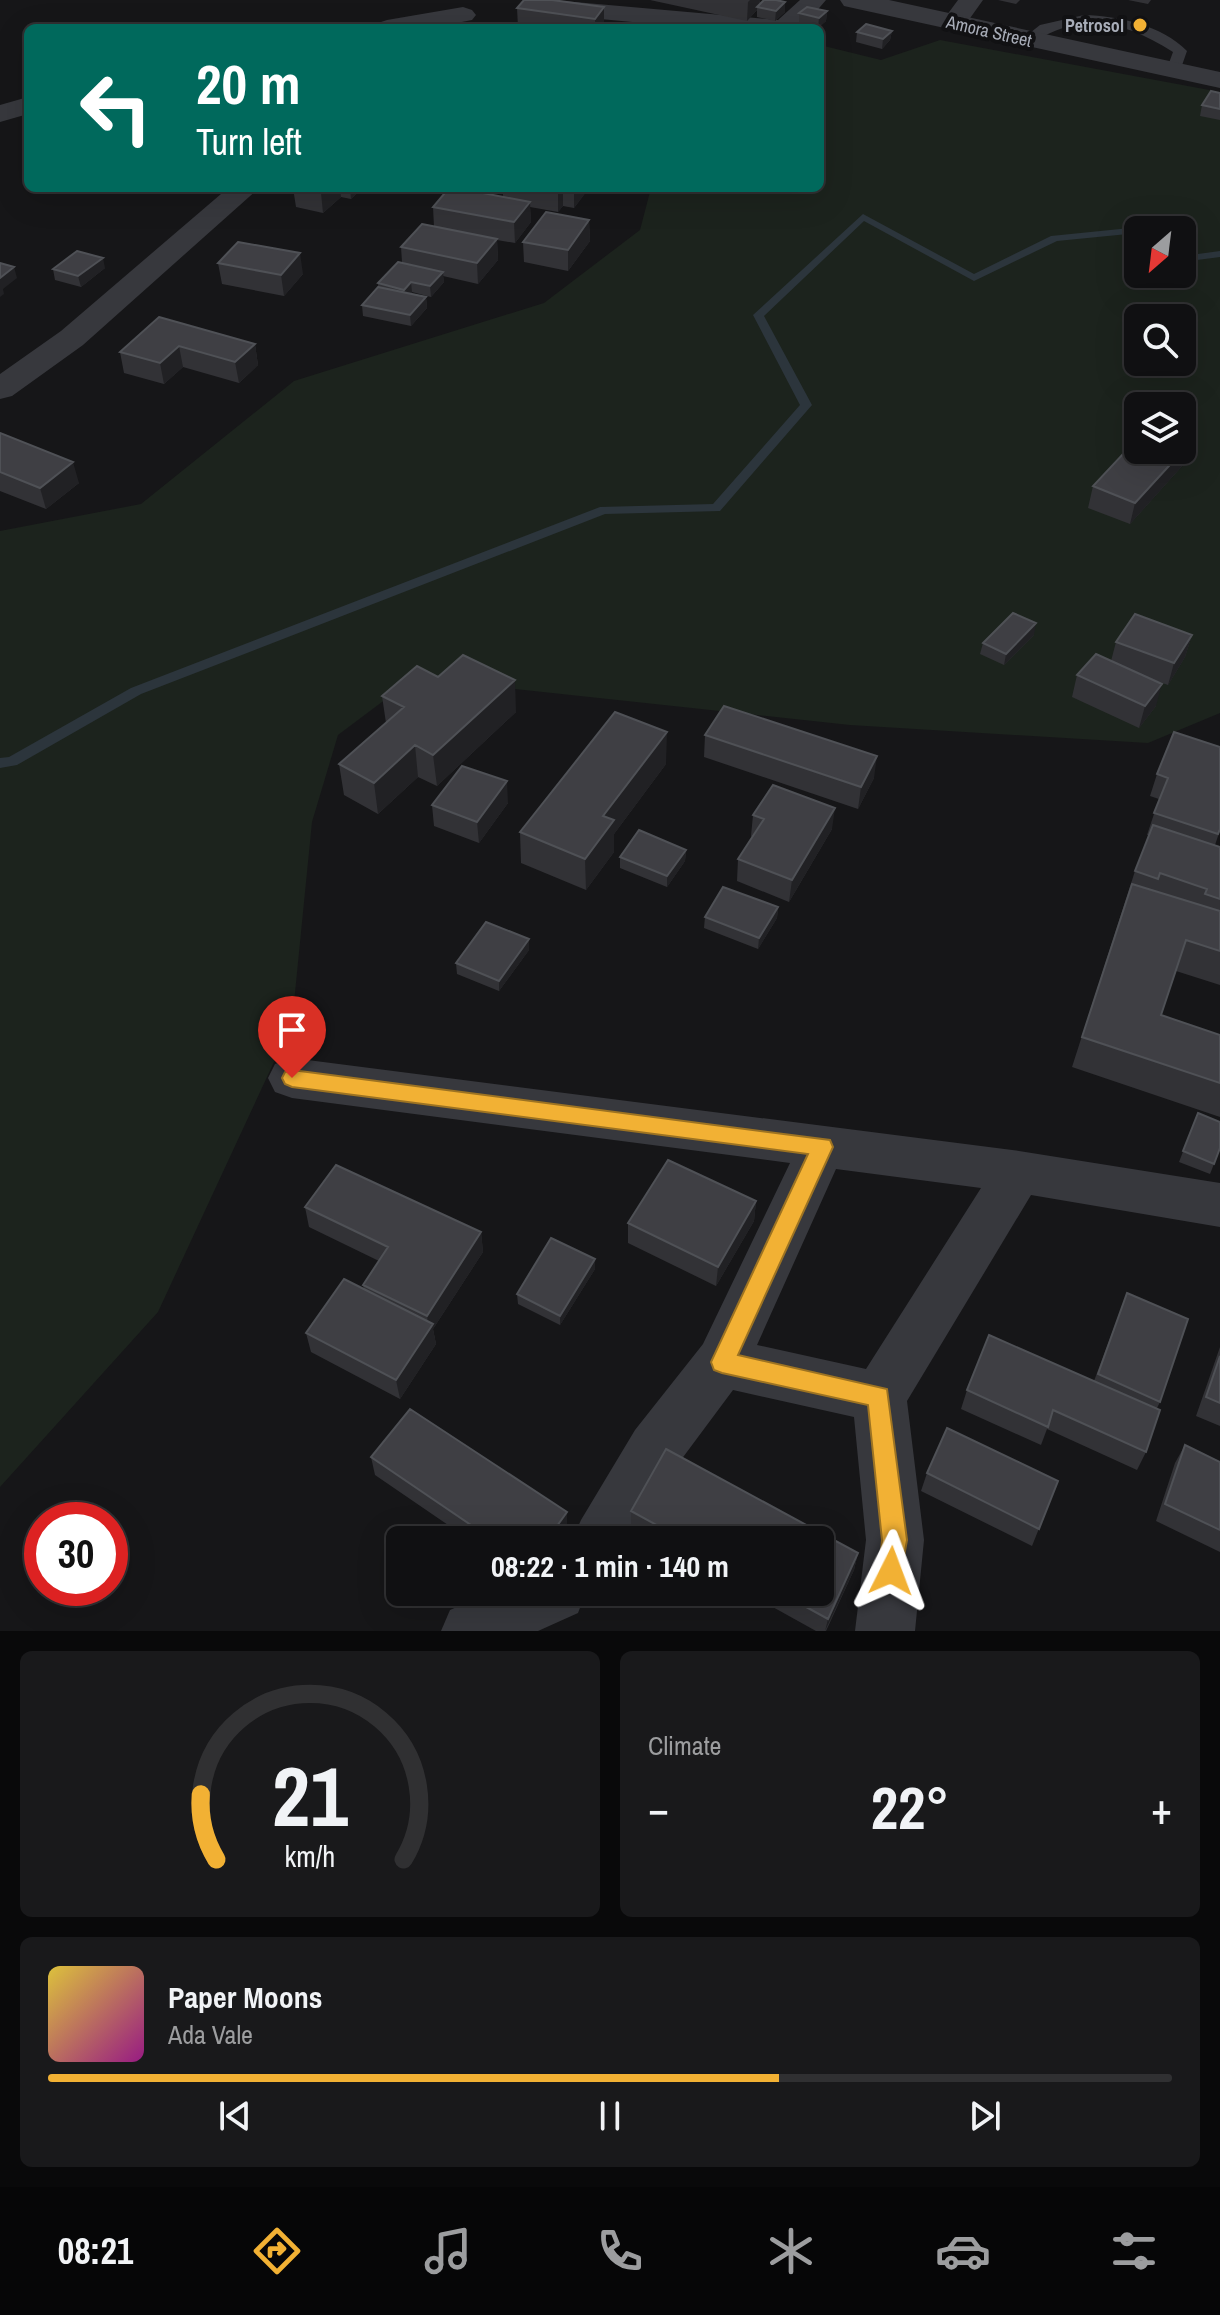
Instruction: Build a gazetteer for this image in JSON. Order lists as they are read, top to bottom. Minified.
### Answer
{"streets":{"street":["Amora Street"]},"places":["Petrosol"],"north":"bottom left","page":{"turn":["20 m","Turn left"],"limit":"30","trip":"08:22 · 1 min · 140 m","tile":"Climate","heat":["−","22°","+"],"song":["Paper Moons","Ada Vale"],"tabs":"08:21","gauge":["21","km/h"]}}
